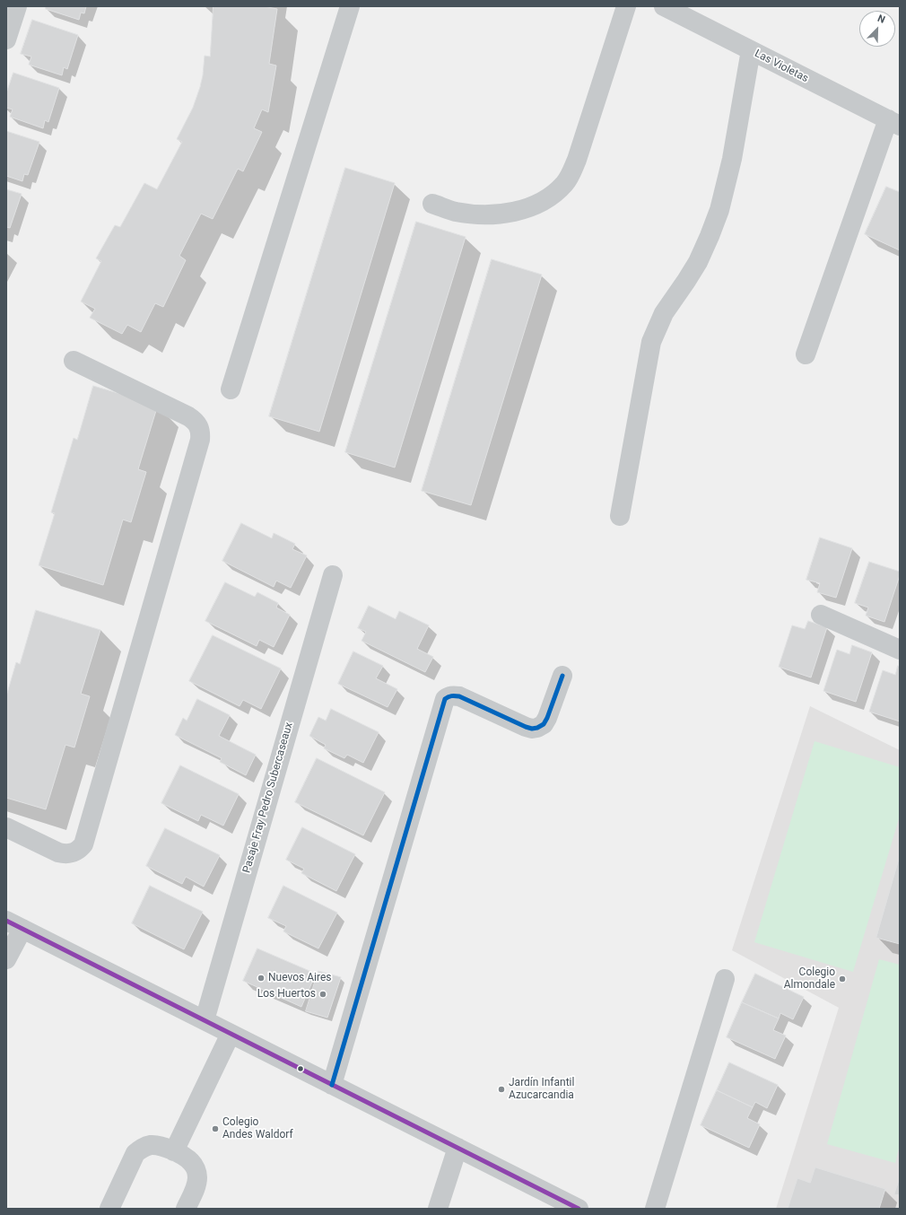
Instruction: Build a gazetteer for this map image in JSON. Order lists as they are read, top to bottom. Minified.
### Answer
{"streets":{"street":["Las Violetas","Pasaje Fray Pedro Subercaseaux"]},"places":["Nuevos Aires","Colegio Almondale","Los Huertos","Jardín Infantil Azucarcandia","Colegio Andes Waldorf"],"north":"top right"}
